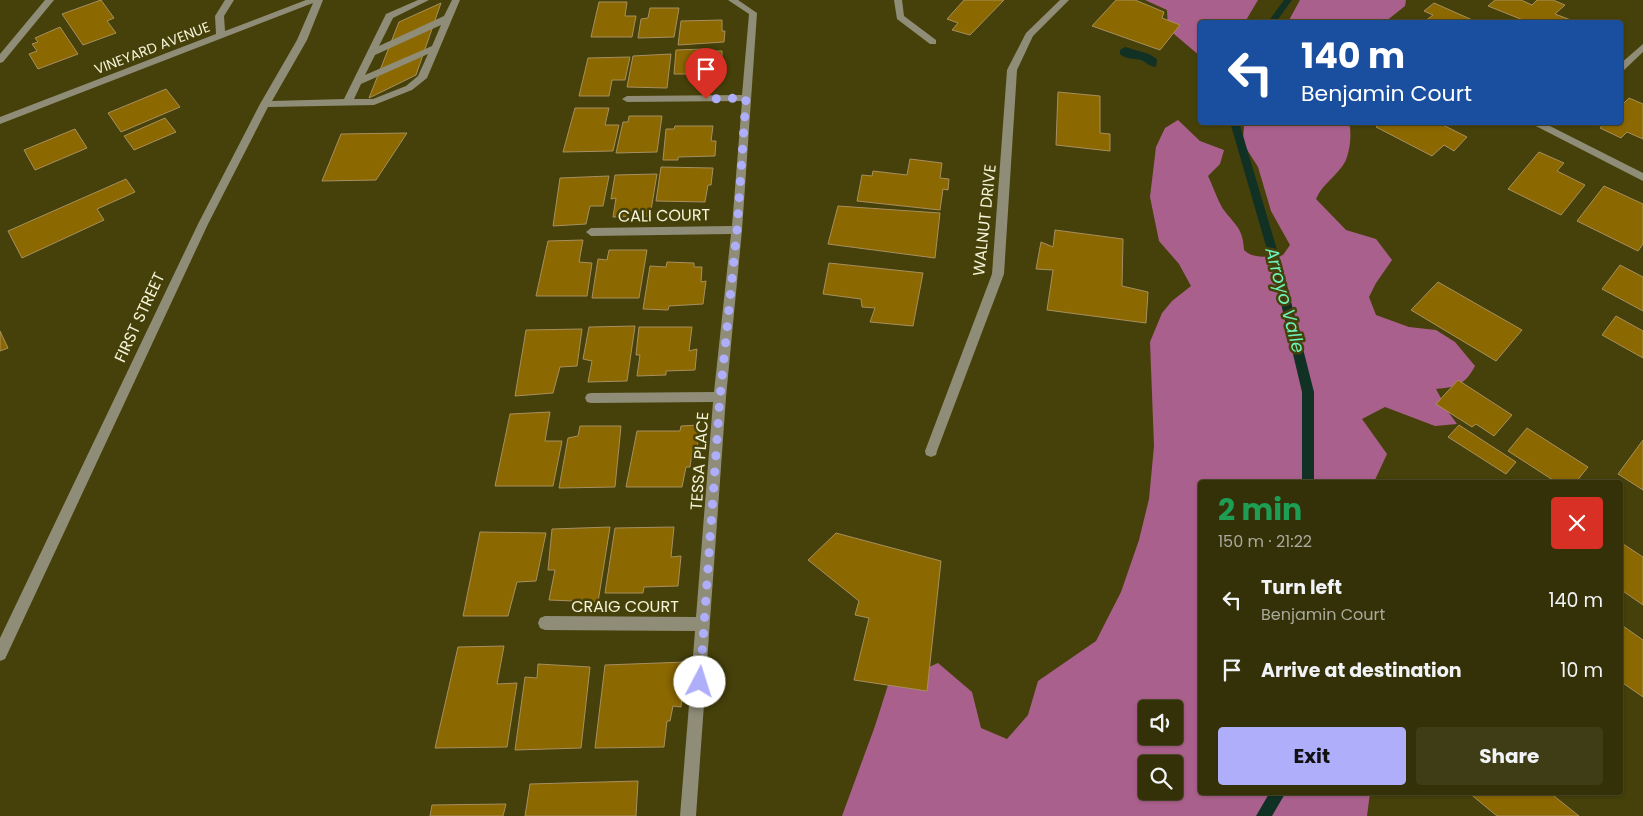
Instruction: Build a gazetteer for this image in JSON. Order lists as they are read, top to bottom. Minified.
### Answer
{"streets":{"street":["VINEYARD AVENUE","CALI COURT","WALNUT DRIVE","FIRST STREET","TESSA PLACE","CRAIG COURT"]},"crossings":[["CALI COURT","TESSA PLACE"],["TESSA PLACE","CRAIG COURT"]],"water":["Arroyo Valle"],"page":{"turn":["140 m","Benjamin Court"],"heading":["2 min","150 m · 21:22"],"list":[{"name":"Turn left","note":"Benjamin Court","value":"140 m"},{"name":"Arrive at destination","value":"10 m"}],"buttons":["Exit","Share"]}}
